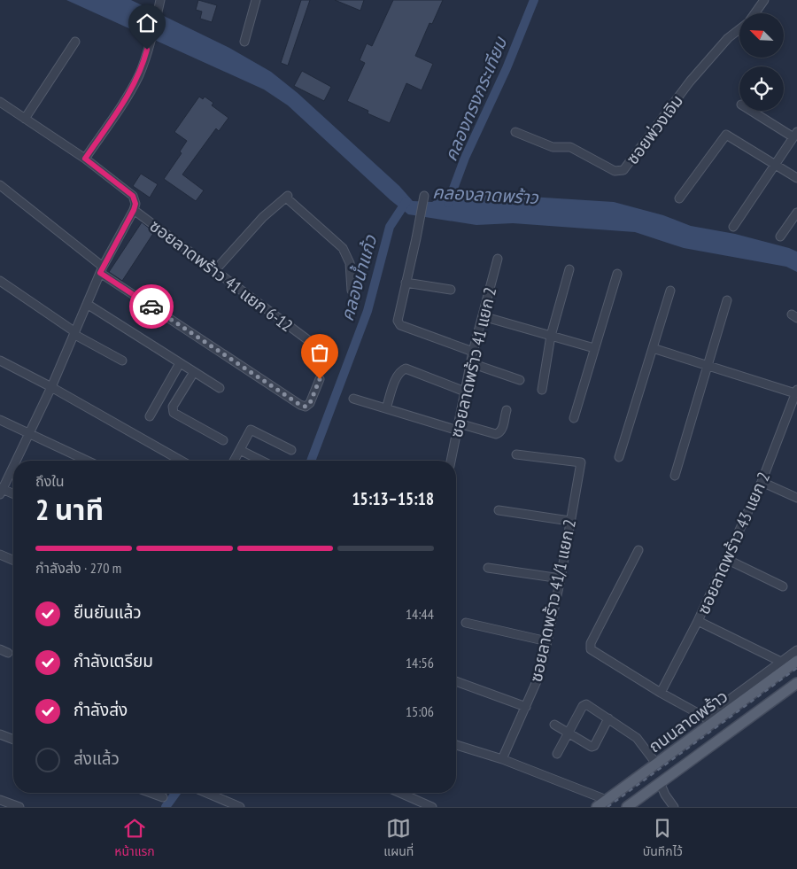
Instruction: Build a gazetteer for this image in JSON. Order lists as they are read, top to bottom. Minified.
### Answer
{"streets":{"main road":["ถนนลาดพร้าว"],"street":["ซอยพ่วงเจิม","ซอยลาดพร้าว 41 แยก 6-12","ซอยลาดพร้าว 41 แยก 2","ซอยลาดพร้าว 43 แยก 2","ซอยลาดพร้าว 41/1 แยก 2"]},"water":["คลองทรงกระเทียม","คลองลาดพร้าว","คลองน้ำแก้ว"],"north":"top left","page":{"heading":["2 นาที","ถึงใน","15:13–15:18"],"bar":"กำลังส่ง · 270 m","list":[["ยืนยันแล้ว","14:44"],["กำลังเตรียม","14:56"],["กำลังส่ง","15:06"],"ส่งแล้ว"],"tabs":["หน้าแรก","แผนที่","บันทึกไว้"]}}
